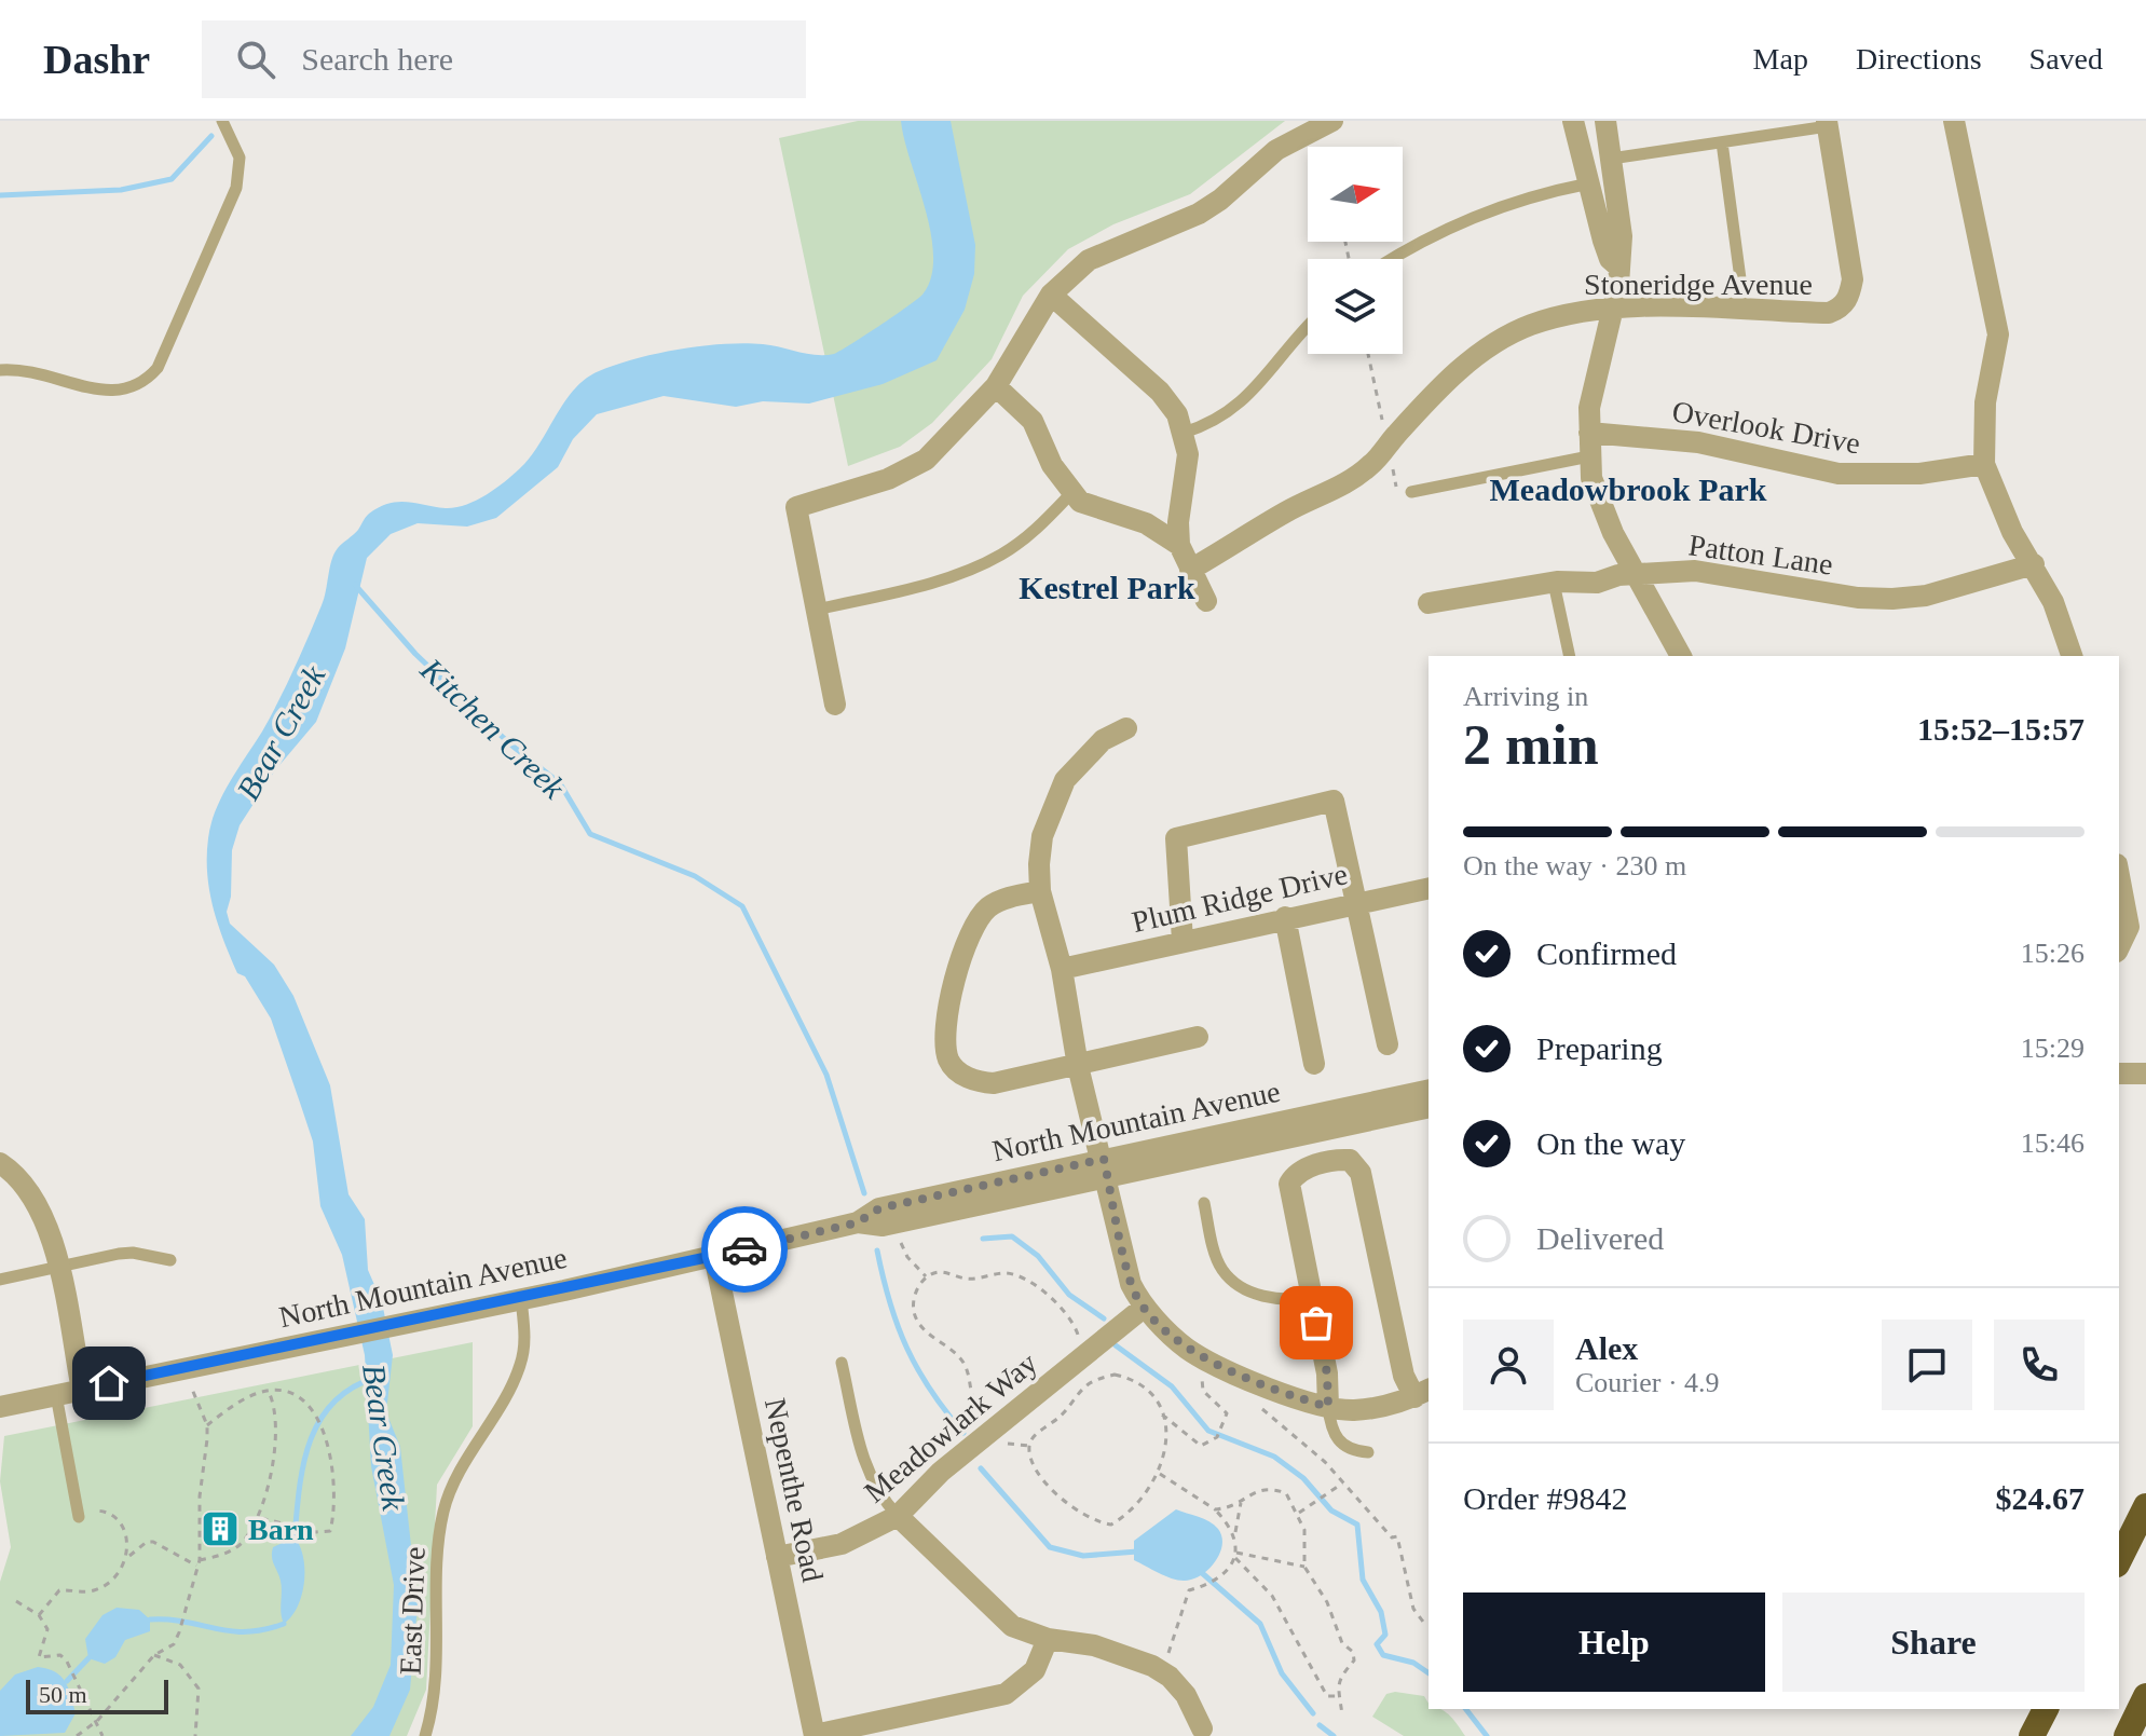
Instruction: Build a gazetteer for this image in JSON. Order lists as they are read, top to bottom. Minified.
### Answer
{"streets":{"street":["Stoneridge Avenue","Overlook Drive","Patton Lane","Plum Ridge Drive","North Mountain Avenue","Meadowlark Way","Nepenthe Road"],"lane":["East Drive"]},"crossings":[["North Mountain Avenue","Nepenthe Road"],["North Mountain Avenue","East Drive"],["Meadowlark Way","Nepenthe Road"]],"districts":["Meadowbrook Park","Kestrel Park"],"water":["Kitchen Creek","Bear Creek"],"places":{"building":["Barn"]},"scale_bar":"50 m","north":"right","page":{"header":"Dashr","search":"Search here","nav":["Map","Directions","Saved"],"heading":["2 min","Arriving in","15:52–15:57"],"panel":["Alex","Courier · 4.9","Order #9842","$24.67"],"bar":"On the way · 230 m","list":[["Confirmed","15:26"],["Preparing","15:29"],["On the way","15:46"],"Delivered"],"buttons":["Help","Share"],"scale":"50 m"}}
